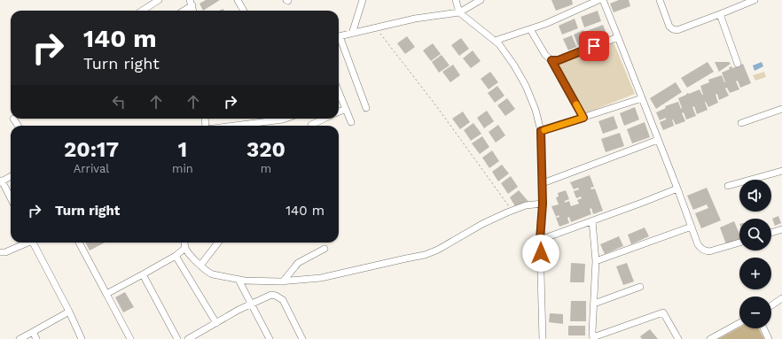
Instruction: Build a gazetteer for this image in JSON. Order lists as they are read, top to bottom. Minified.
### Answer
{"page":{"turn":["140 m","Turn right"],"eta":["20:17","Arrival","1","min","320","m"],"map_buttons":["+","−"],"list":[{"name":"Turn right","value":"140 m"}]}}
